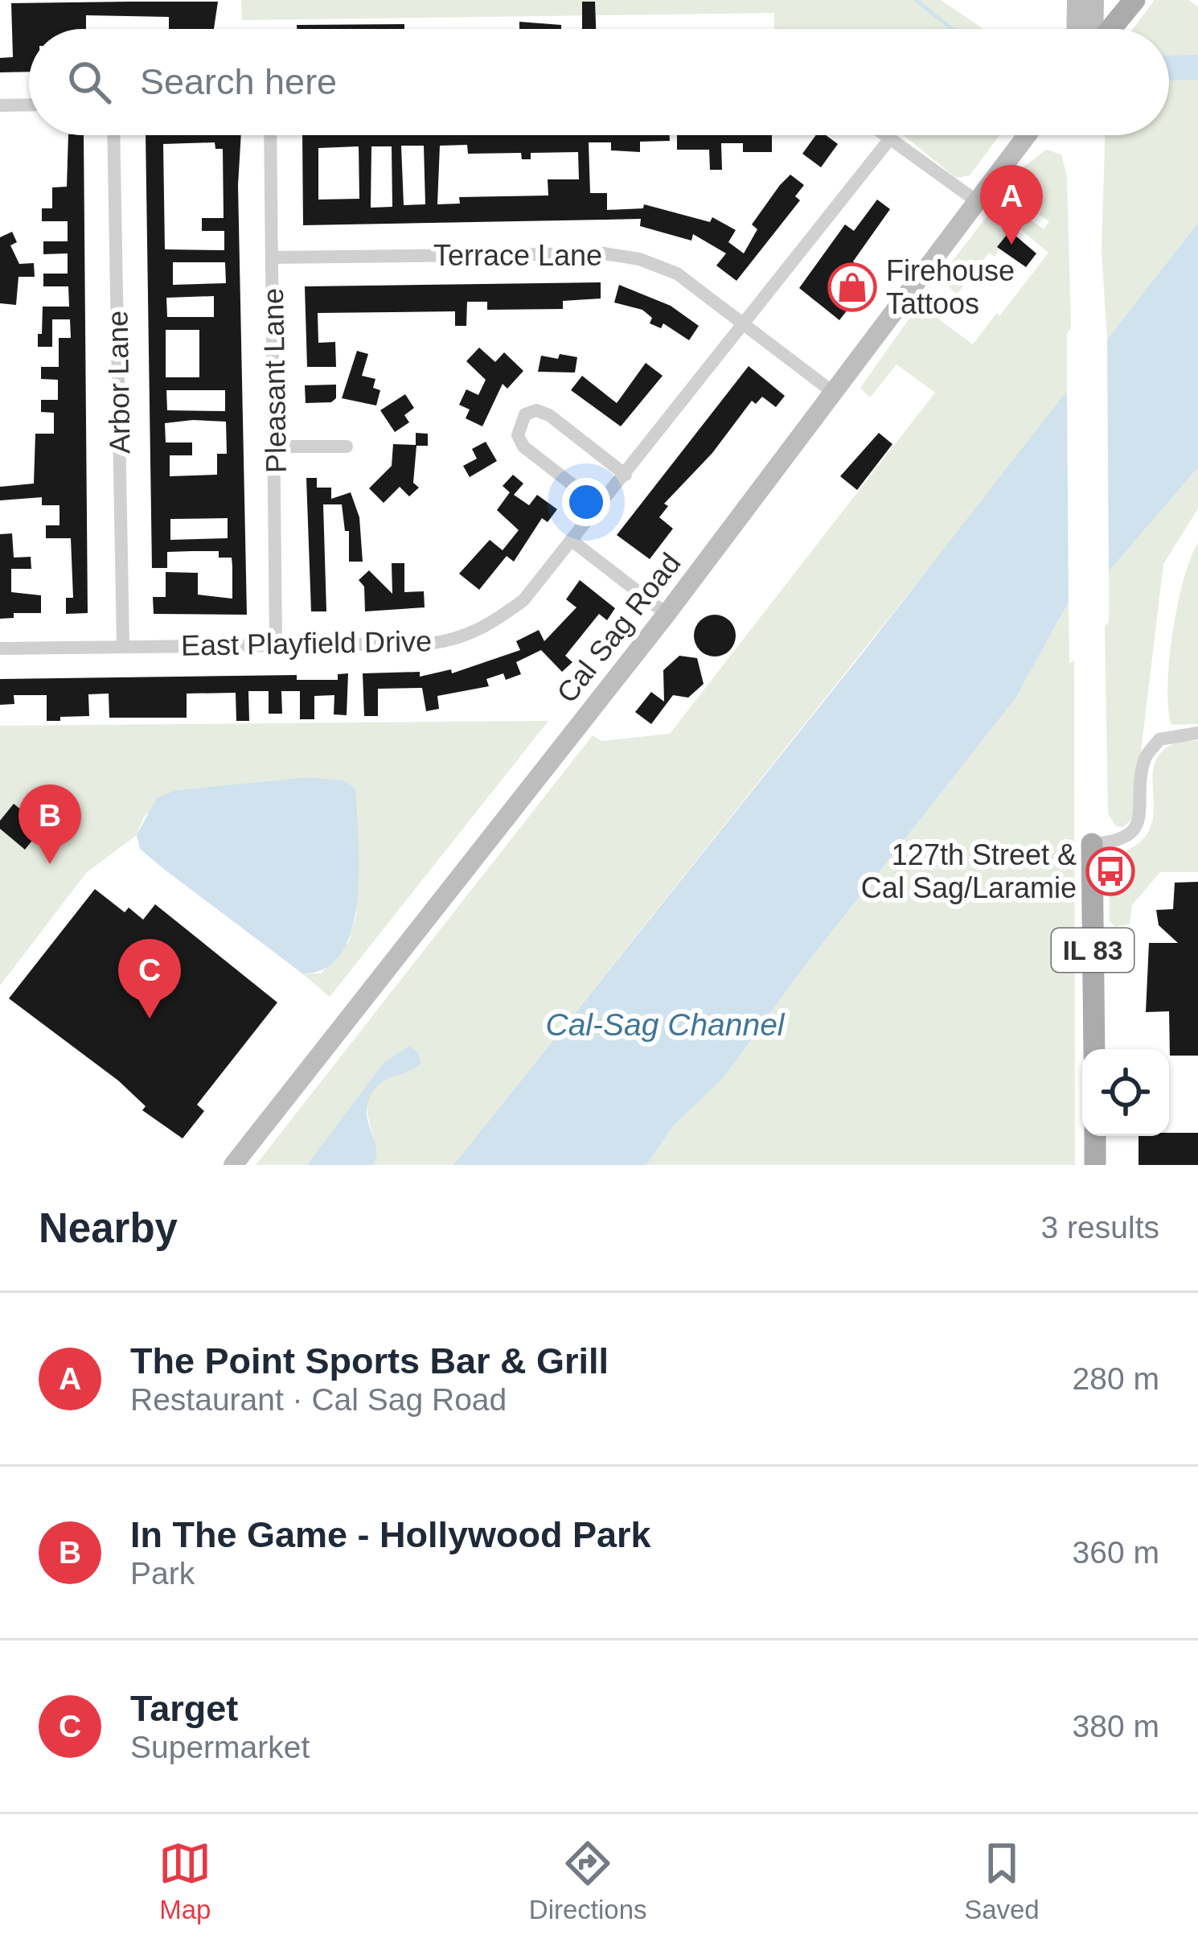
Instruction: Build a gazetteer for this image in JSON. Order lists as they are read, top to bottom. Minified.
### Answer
{"streets":{"main road":["Cal Sag Road","IL 83"],"street":["Terrace Lane","Pleasant Lane","Arbor Lane","East Playfield Drive"]},"crossings":[["Terrace Lane","Pleasant Lane"],["Terrace Lane","Cal Sag Road"],["Terrace Lane","East Playfield Drive"],["Pleasant Lane","East Playfield Drive"],["Arbor Lane","East Playfield Drive"]],"water":["Cal-Sag Channel"],"places":{"shop":["Firehouse Tattoos"],"bus stop":["127th Street & Cal Sag/Laramie"]},"page":{"search":"Search here","pins":["A","B","C"],"heading":["Nearby","3 results"],"list":[{"mark":"A","name":"The Point Sports Bar & Grill","note":"Restaurant · Cal Sag Road","value":"280 m"},{"mark":"B","name":"In The Game - Hollywood Park","note":"Park","value":"360 m"},{"mark":"C","name":"Target","note":"Supermarket","value":"380 m"}],"nav":["Map","Directions","Saved"]}}
